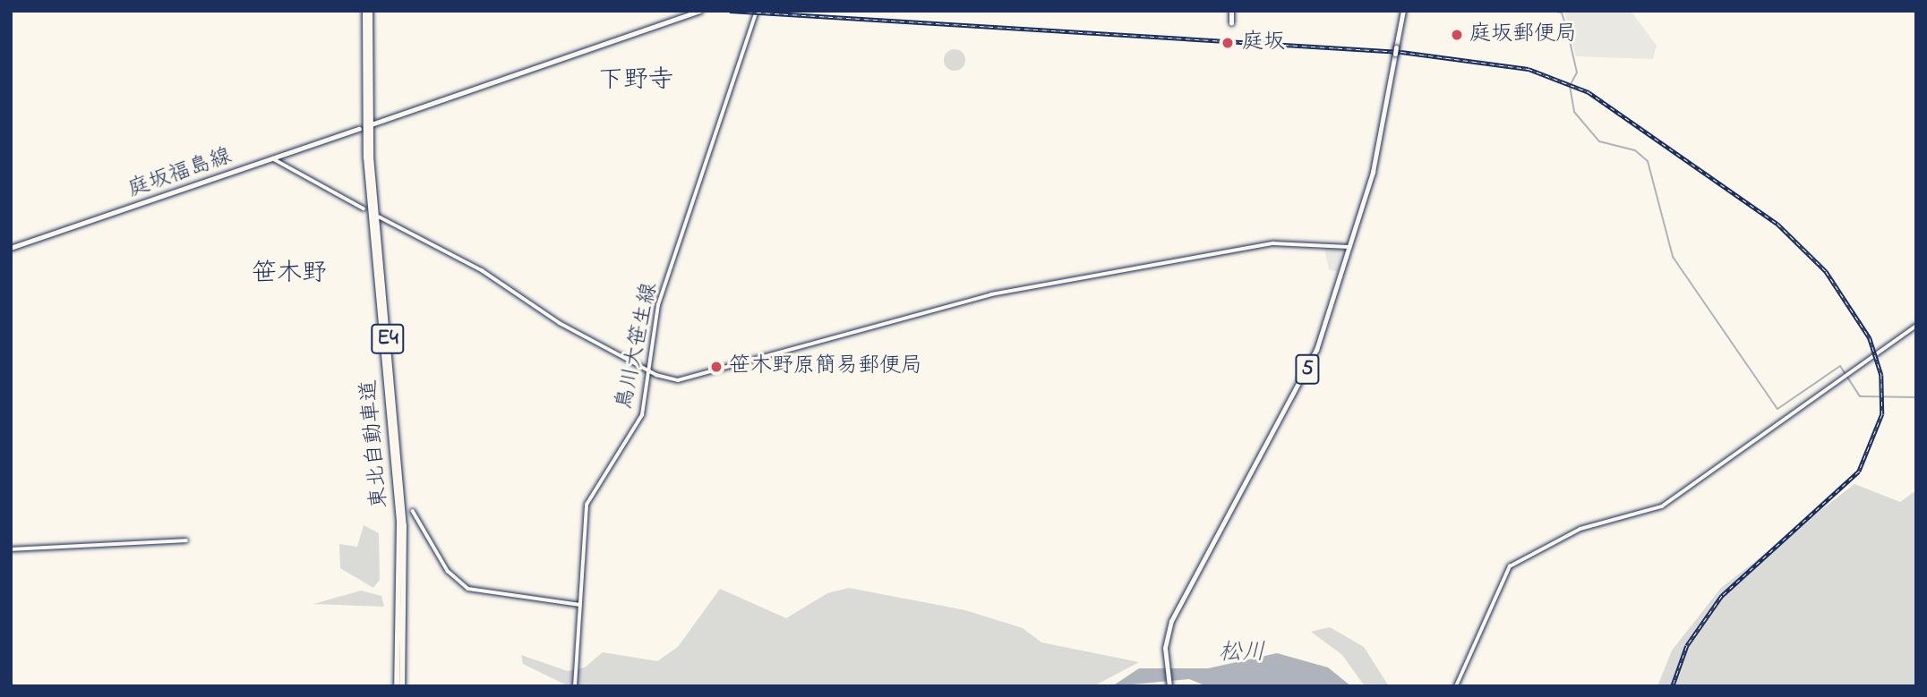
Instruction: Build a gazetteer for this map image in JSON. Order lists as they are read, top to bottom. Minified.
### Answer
{"streets":{"highway":["E4","東北自動車道"],"main road":["庭坂福島線","5"],"street":["鳥川大笹生線"]},"districts":["下野寺","笹木野"],"water":["松川"],"places":["庭坂郵便局","庭坂","笹木野原簡易郵便局"]}
